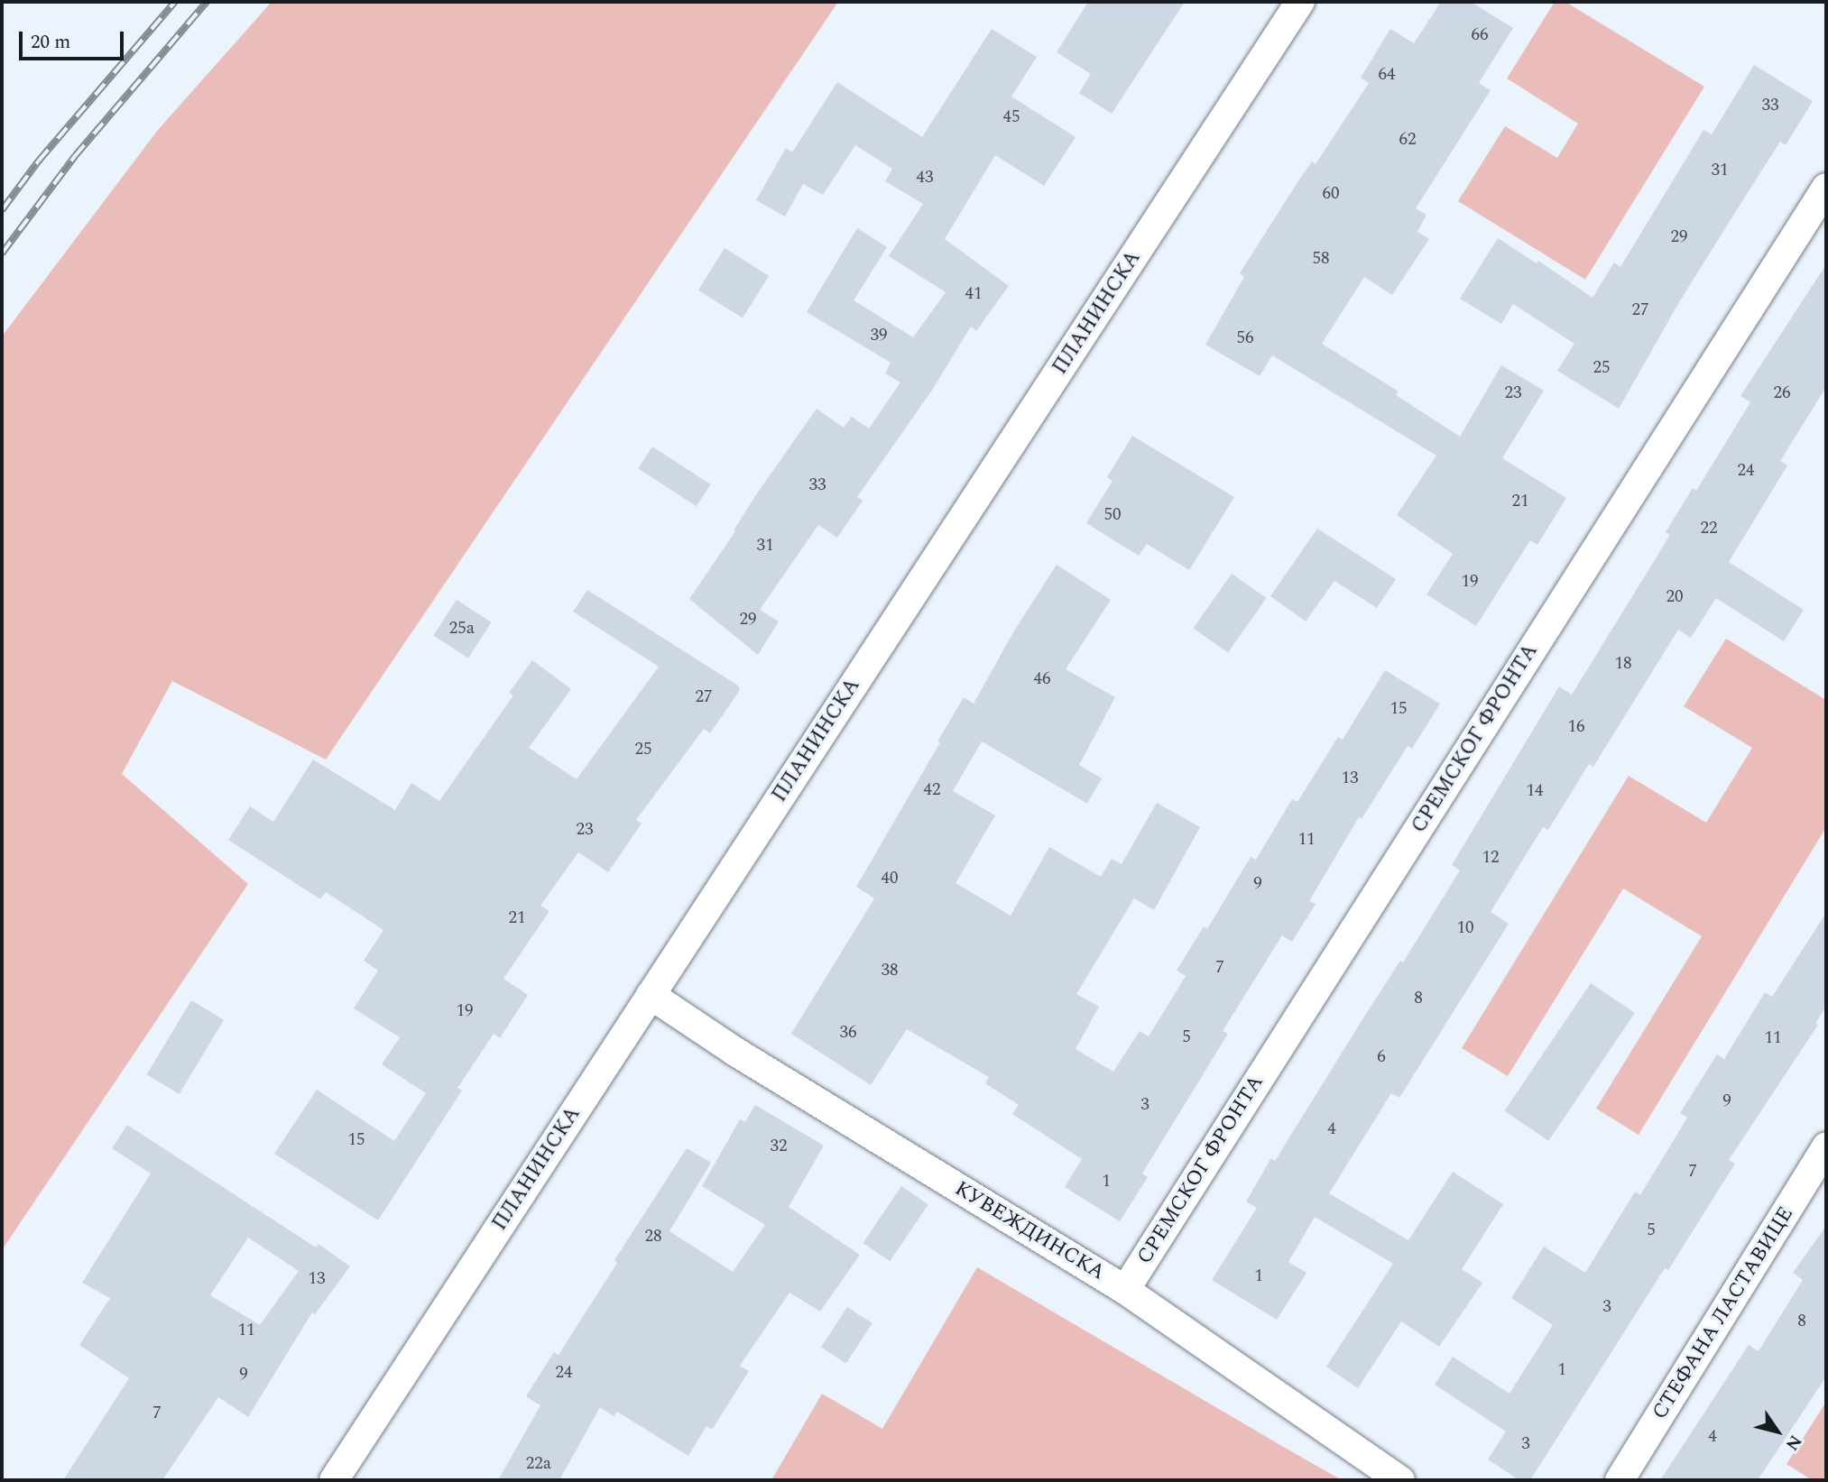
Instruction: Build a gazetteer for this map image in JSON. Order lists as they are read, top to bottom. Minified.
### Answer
{"streets":{"street":["ПЛАНИНСКА","СРЕМСКОГ ФРОНТА","КУВЕЖДИНСКА","СТЕФАНА ЛАСТАВИЦЕ"]},"crossings":[["ПЛАНИНСКА","КУВЕЖДИНСКА"],["СРЕМСКОГ ФРОНТА","КУВЕЖДИНСКА"]],"house_numbers":["66","64","33","45","62","31","43","60","29","58","41","27","39","56","25","23","26","24","33","21","50","22","31","19","20","29","25a","18","46","27","15","16","25","13","42","14","23","11","12","40","9","21","10","7","38","8","19","36","5","11","6","9","3","4","15","32","7","1","5","28","1","13","3","8","11","1","24","9","7","4","3","22a"],"scale_bar":"20 m","north":"bottom right"}
